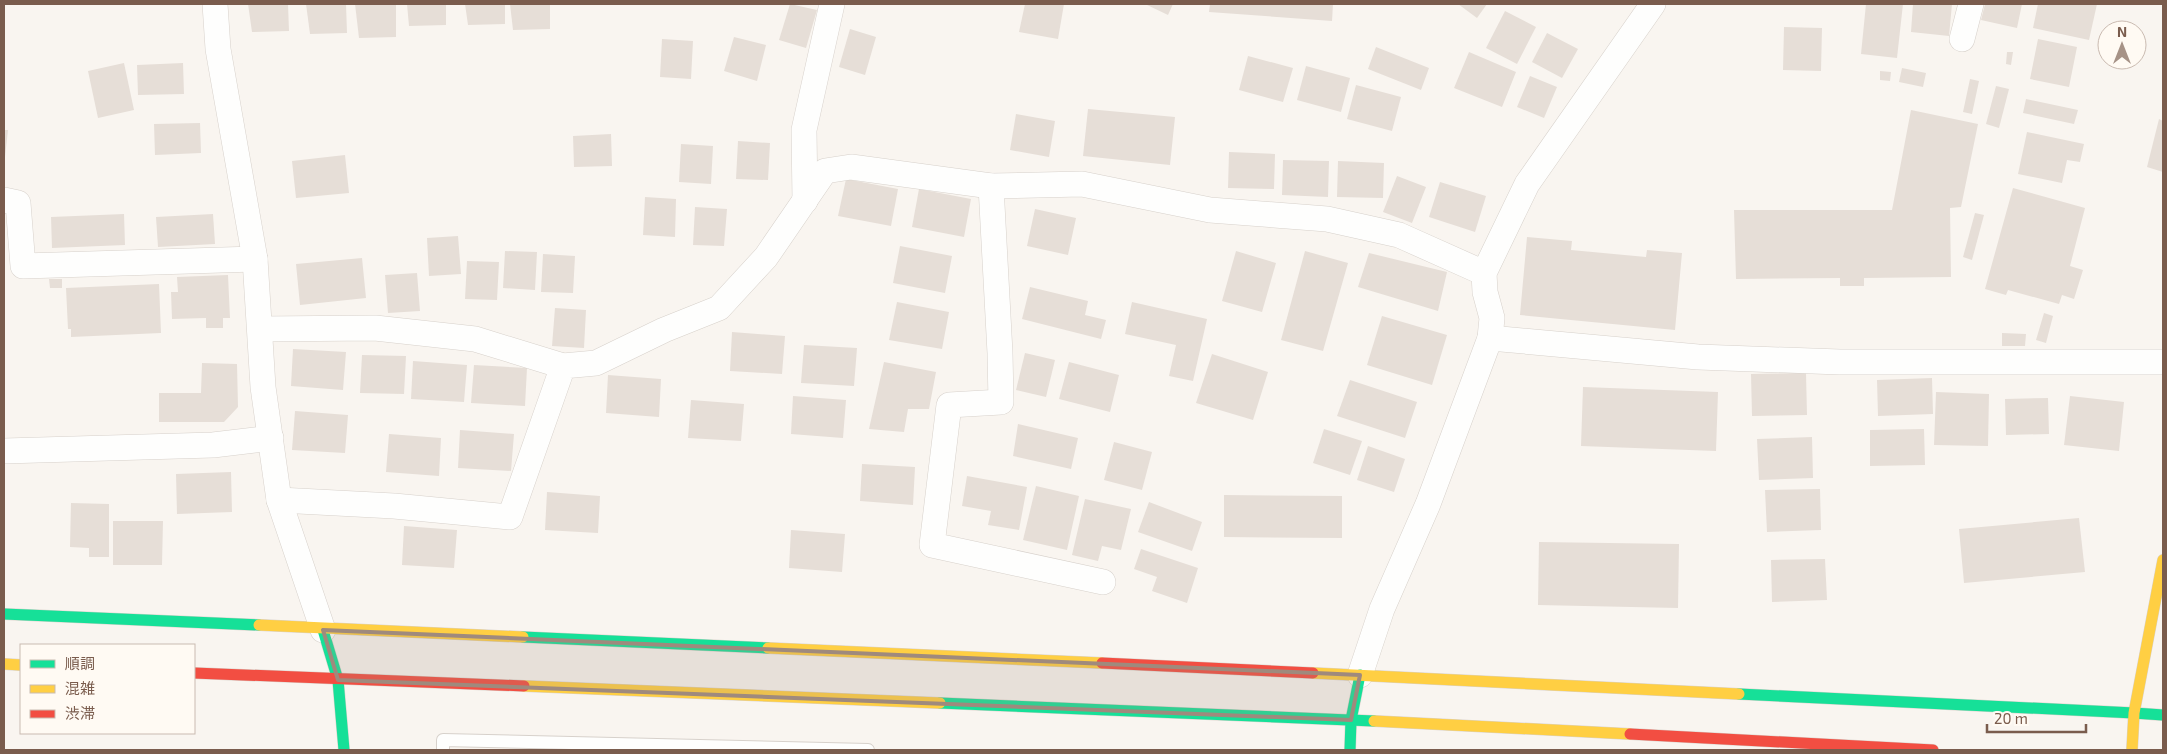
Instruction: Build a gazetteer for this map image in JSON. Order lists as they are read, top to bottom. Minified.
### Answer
{"legend":["順調","混雑","渋滞"],"scale_bar":"20 m","north":"top"}
